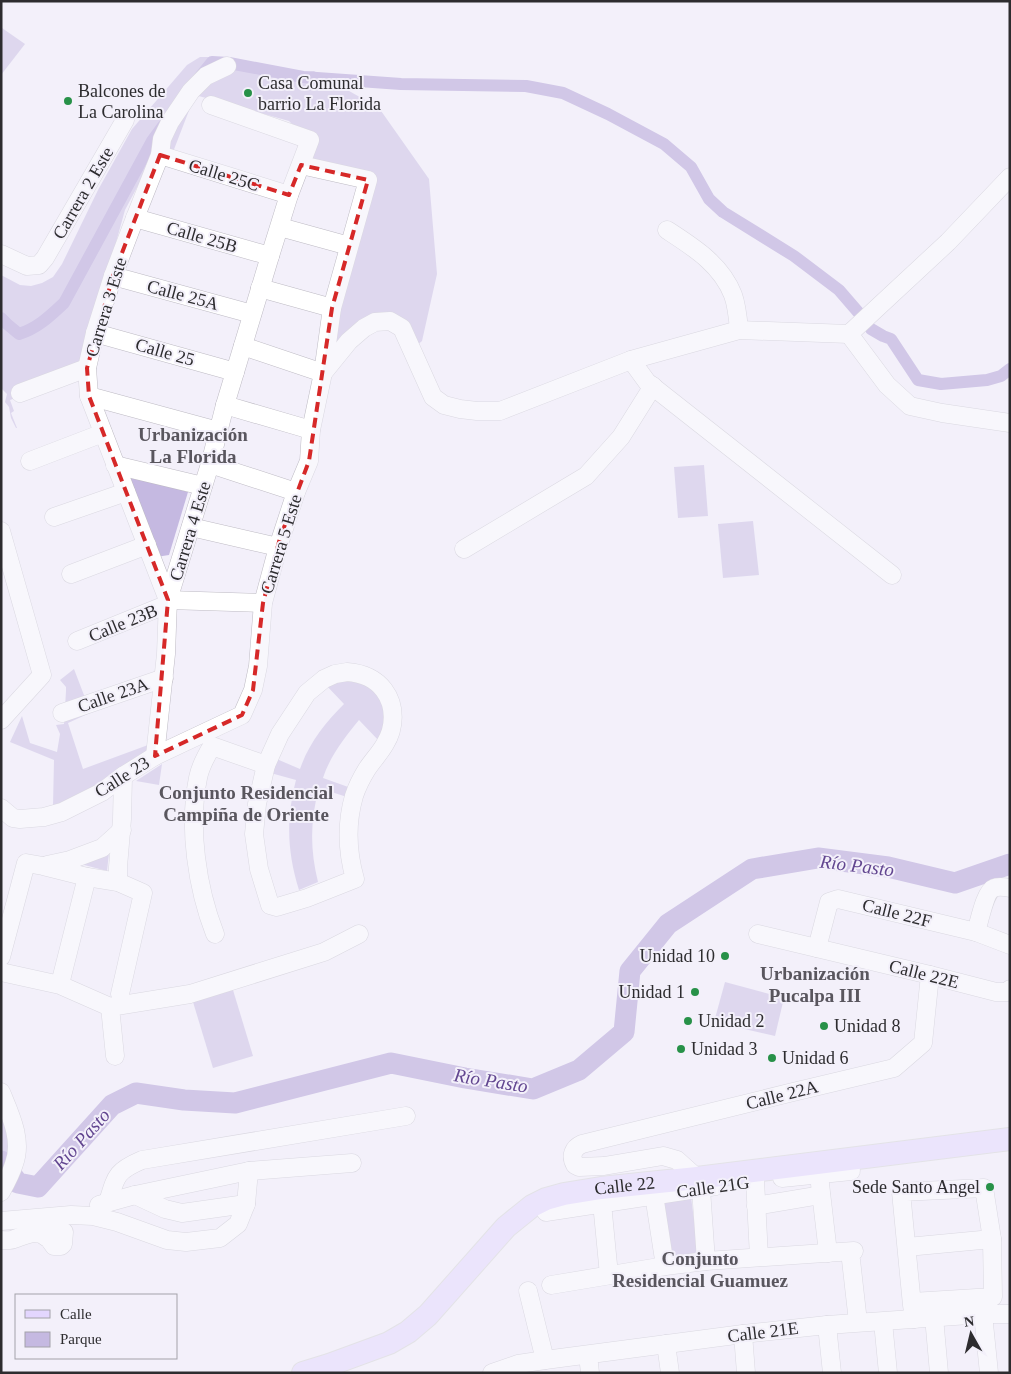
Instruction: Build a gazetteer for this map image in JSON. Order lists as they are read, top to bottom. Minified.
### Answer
{"streets":{"main road":["Calle 22"],"street":["Calle 25C","Carrera 2 Este","Calle 25B","Calle 25A","Carrera 3 Este","Calle 25","Carrera 4 Este","Carrera 5 Este","Calle 23B","Calle 23A","Calle 23","Calle 22F","Calle 22E","Calle 22A","Calle 21G","Calle 21E"]},"crossings":[["Calle 25C","Carrera 3 Este"],["Calle 25C","Carrera 4 Este"],["Calle 25B","Carrera 3 Este"],["Calle 25B","Carrera 4 Este"],["Calle 25A","Carrera 3 Este"],["Calle 25A","Carrera 4 Este"],["Carrera 3 Este","Calle 25"],["Carrera 3 Este","Carrera 4 Este"],["Carrera 3 Este","Calle 23B"],["Calle 25","Carrera 4 Este"],["Carrera 4 Este","Carrera 5 Este"],["Carrera 4 Este","Calle 23B"],["Carrera 4 Este","Calle 23A"],["Carrera 4 Este","Calle 23"],["Carrera 5 Este","Calle 23B"],["Carrera 5 Este","Calle 23"],["Calle 22F","Calle 22E"],["Calle 22E","Calle 22A"],["Calle 22A","Calle 22"],["Calle 22A","Calle 21G"],["Calle 22","Calle 21G"]],"districts":["Urbanización La Florida","Conjunto Residencial Campiña de Oriente","Urbanización Pucalpa III","Conjunto Residencial Guamuez"],"water":["Río Pasto"],"places":["Casa Comunal barrio La Florida","Balcones de La Carolina","Unidad 10","Unidad 1","Unidad 2","Unidad 8","Unidad 3","Unidad 6","Sede Santo Angel"],"legend":["Calle","Parque"],"north":"top"}
